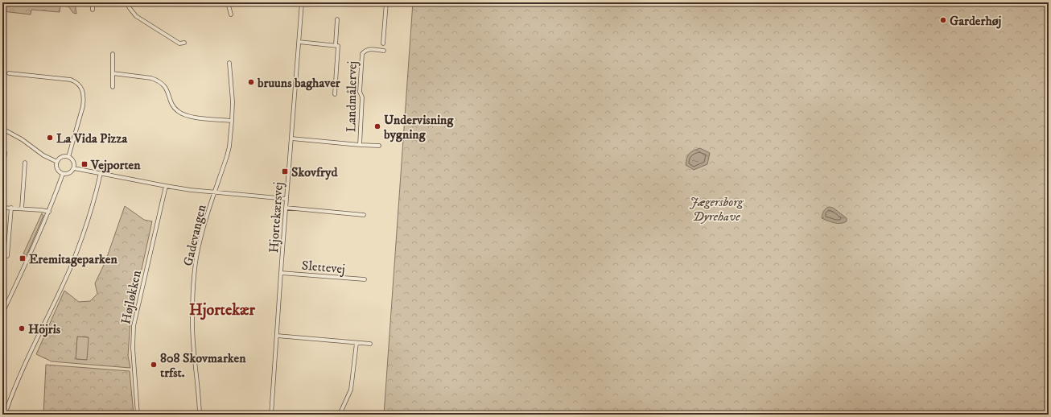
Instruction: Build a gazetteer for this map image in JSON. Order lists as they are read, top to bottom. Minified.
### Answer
{"streets":{"street":["Landmålervej","Hjortekærsvej","Gadevangen","Slettevej","Højløkken"]},"crossings":[["Landmålervej","Hjortekærsvej"],["Hjortekærsvej","Slettevej"]],"districts":["Hjortekær"],"parks":["Jægersborg Dyrehave"],"places":{"other":["Garderhøj","bruuns baghaver","Undervisning bygning","La Vida Pizza","Höjris","808 Skovmarken trfst."],"transit":["Vejporten","Skovfryd","Eremitageparken"]}}
